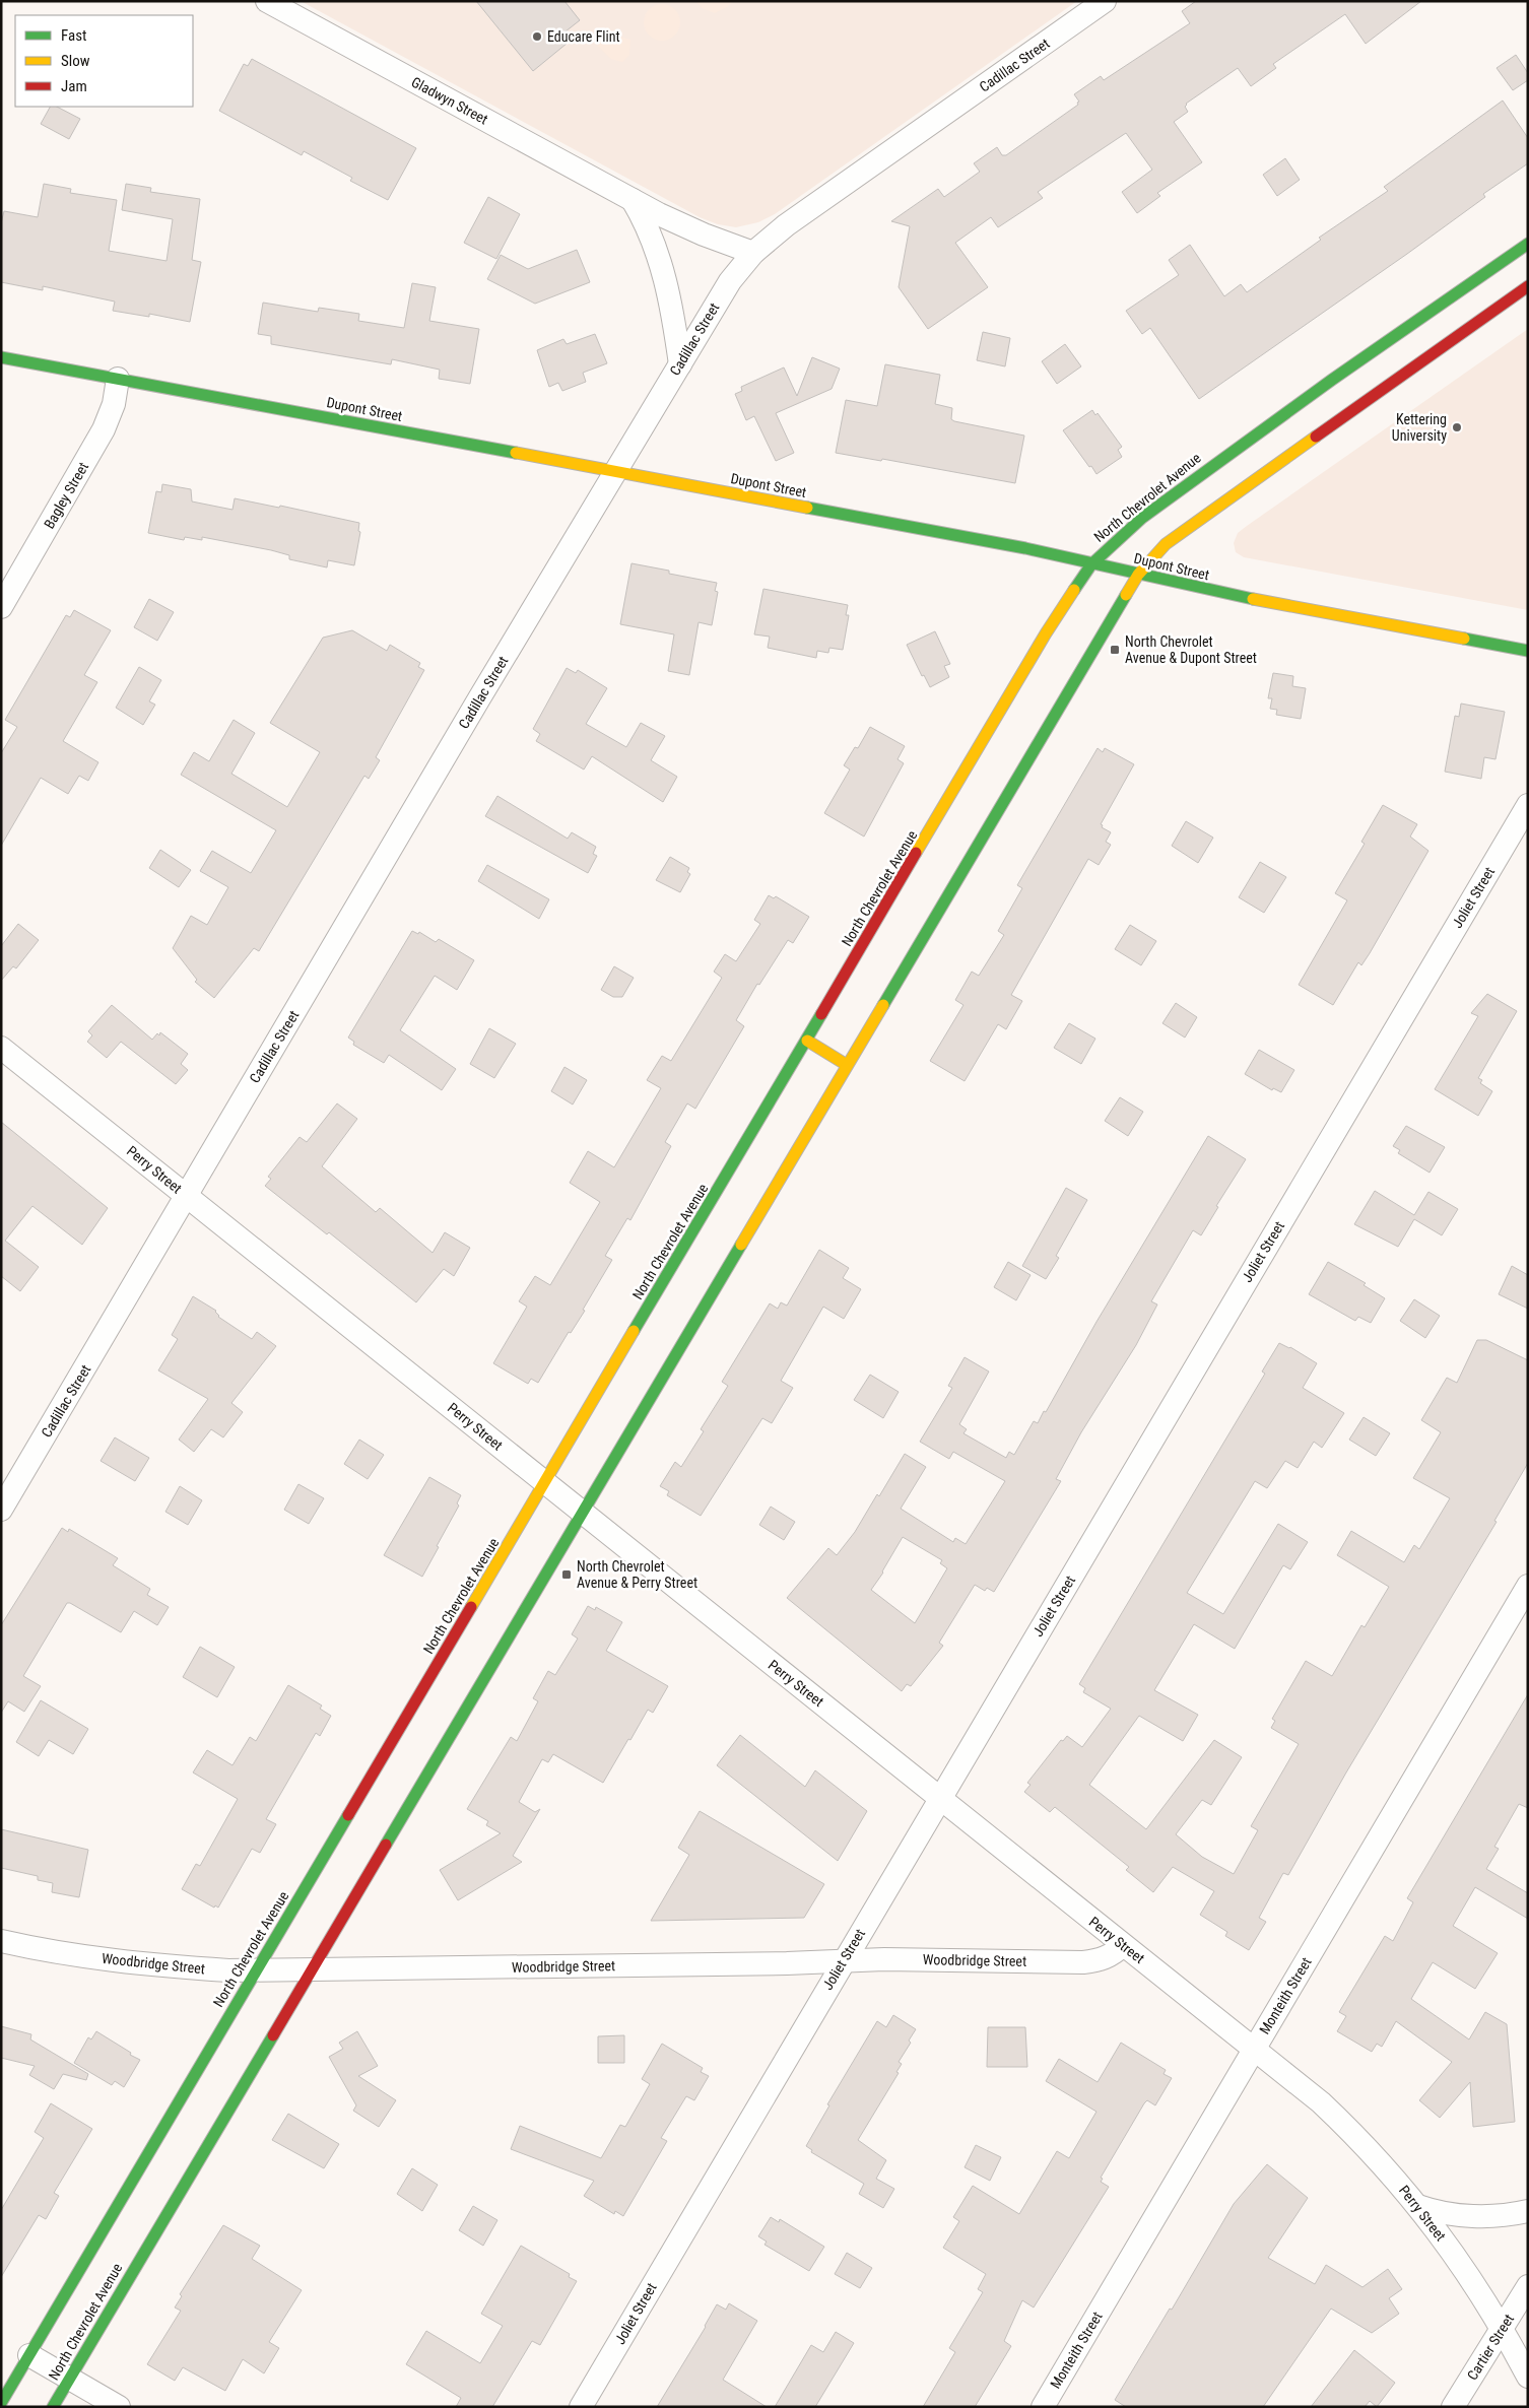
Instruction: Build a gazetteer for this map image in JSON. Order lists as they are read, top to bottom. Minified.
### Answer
{"streets":{"street":["Cadillac Street","Gladwyn Street","Dupont Street","Bagley Street","North Chevrolet Avenue","Joliet Street","Perry Street","Woodbridge Street","Monteith Street","Cartier Street"]},"crossings":[["Cadillac Street","Gladwyn Street"],["Cadillac Street","Dupont Street"],["Cadillac Street","Perry Street"],["Dupont Street","Bagley Street"],["Dupont Street","North Chevrolet Avenue"],["North Chevrolet Avenue","Perry Street"],["North Chevrolet Avenue","Woodbridge Street"],["Joliet Street","Perry Street"],["Joliet Street","Woodbridge Street"],["Perry Street","Woodbridge Street"],["Perry Street","Monteith Street"],["Perry Street","Cartier Street"]],"places":{"other":["Educare Flint","Kettering University"],"transit":["North Chevrolet Avenue & Dupont Street","North Chevrolet Avenue & Perry Street"]},"legend":["Fast","Slow","Jam"]}
